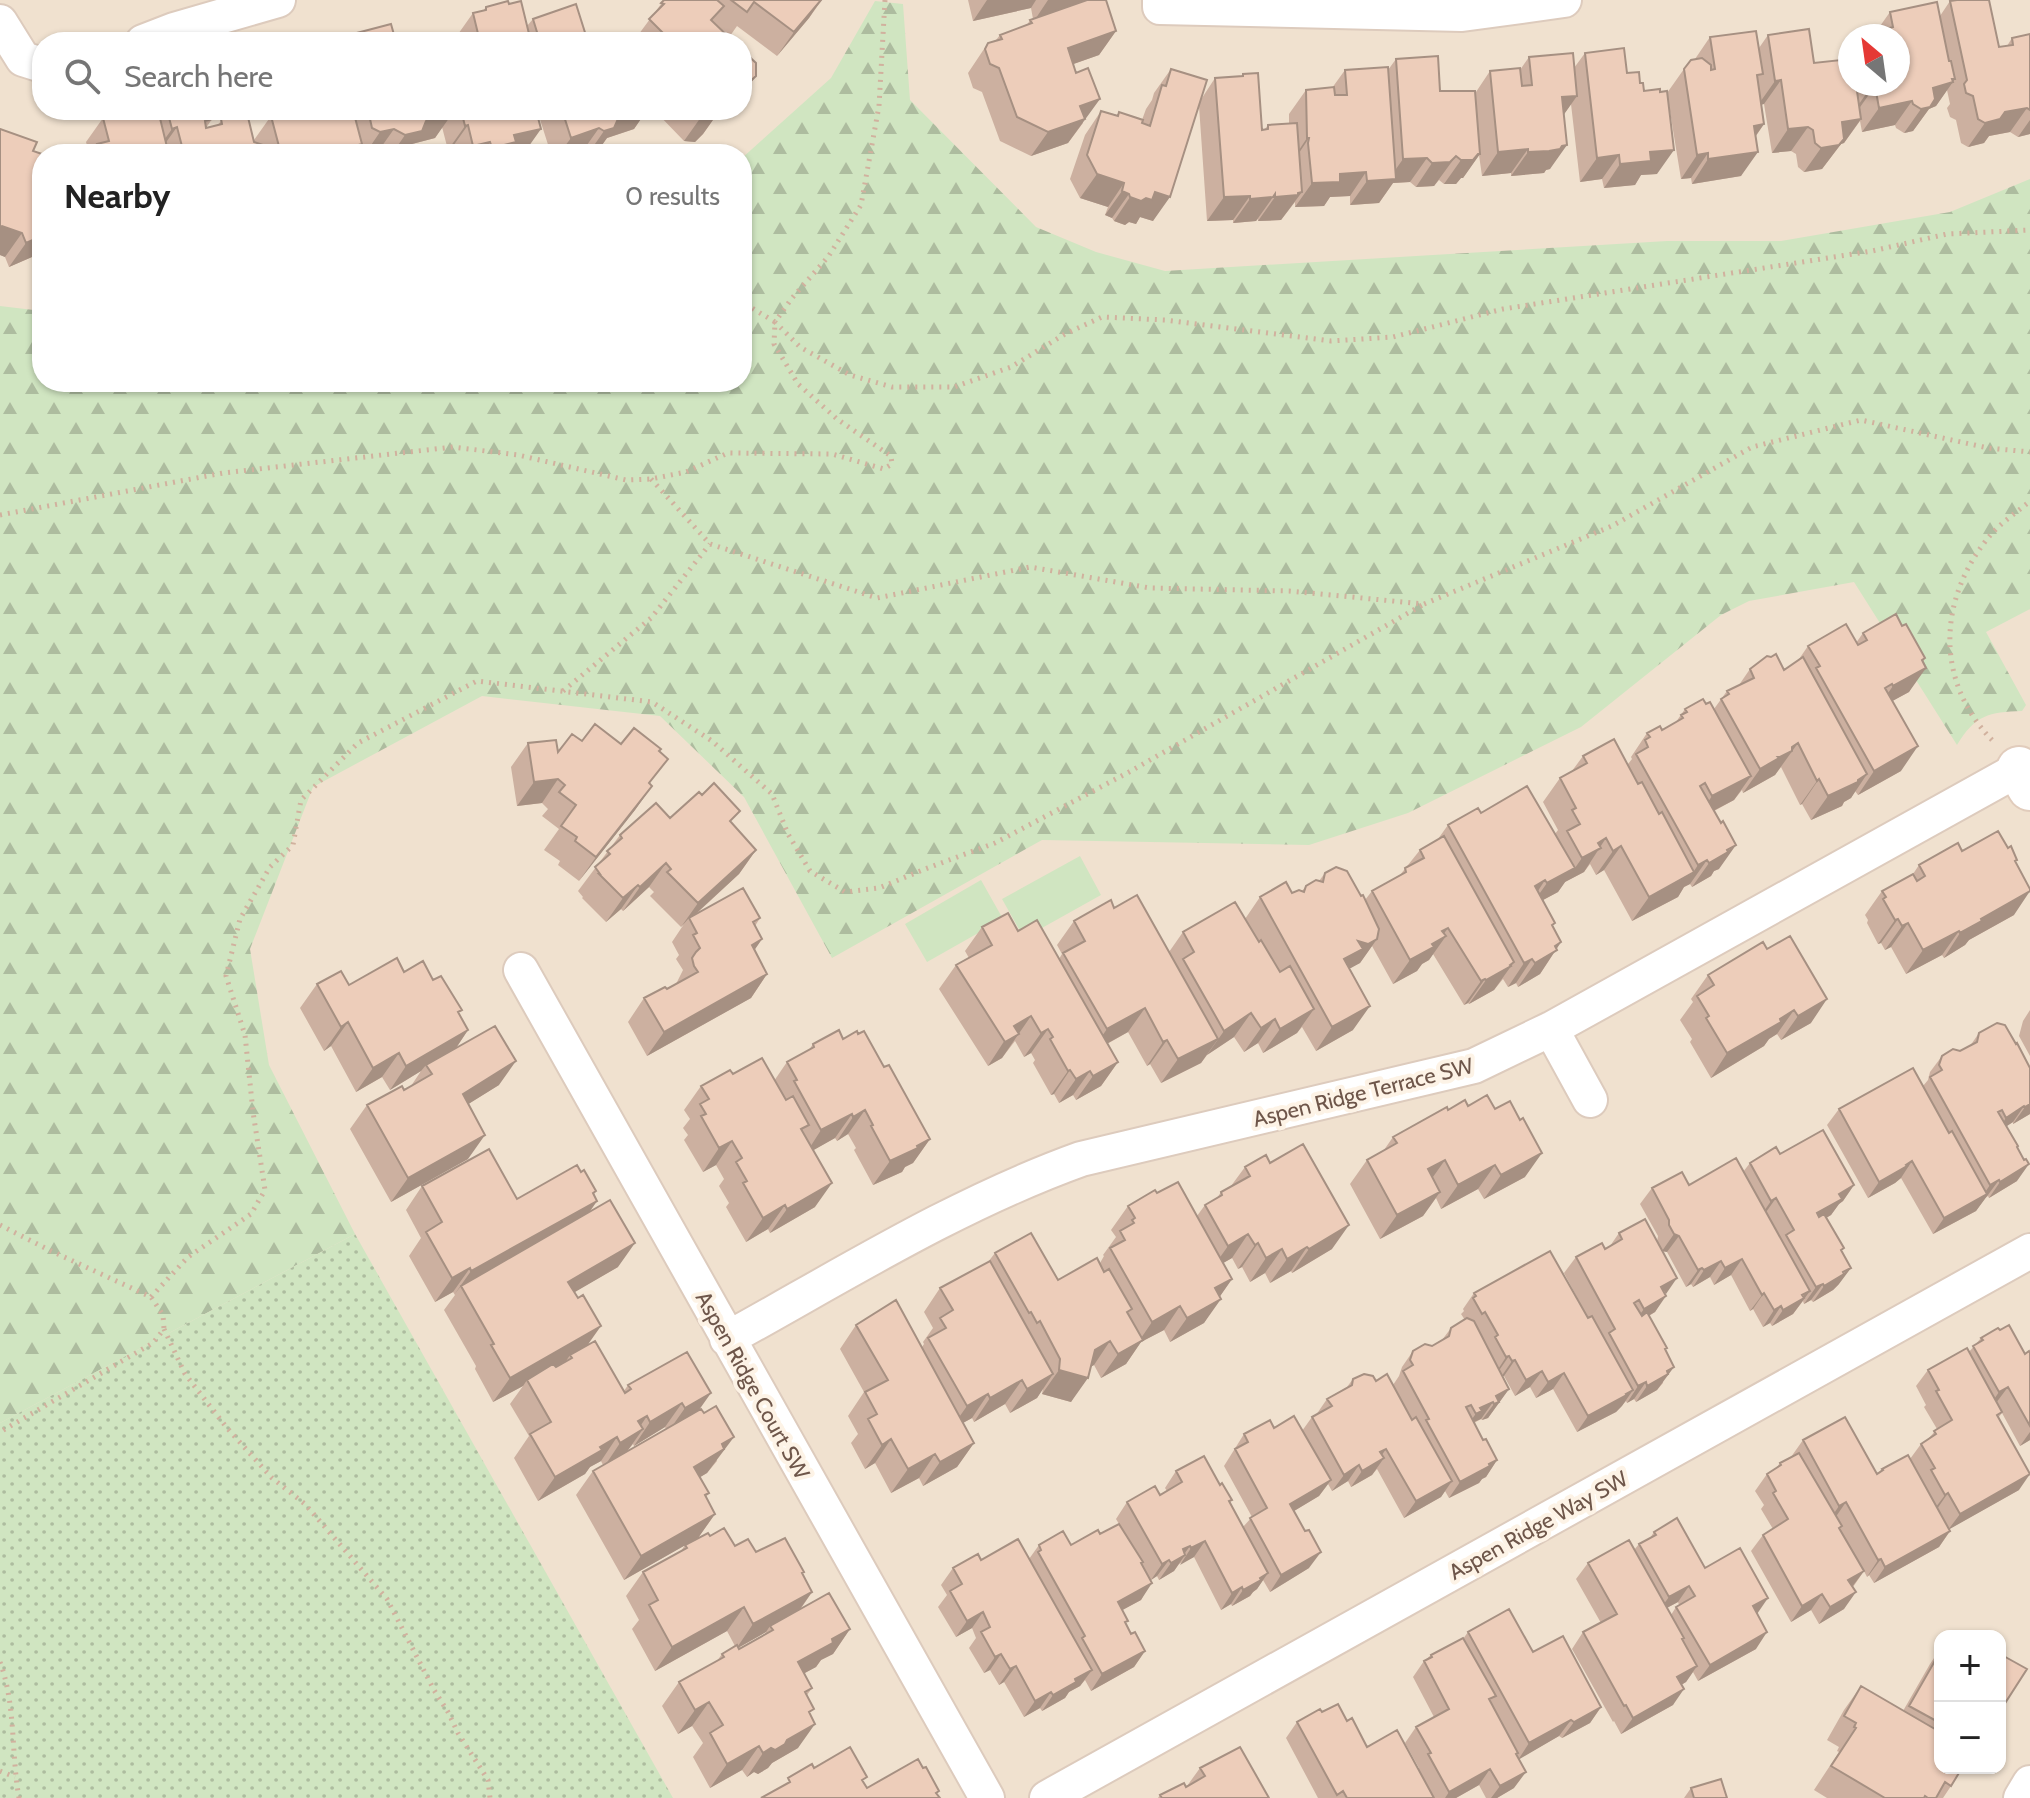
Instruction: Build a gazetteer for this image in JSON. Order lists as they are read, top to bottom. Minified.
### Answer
{"streets":{"street":["Aspen Ridge Terrace SW","Aspen Ridge Court SW","Aspen Ridge Way SW"]},"crossings":[["Aspen Ridge Terrace SW","Aspen Ridge Court SW"]],"north":"top left","page":{"search":"Search here","heading":["Nearby","0 results"],"map_buttons":["+","−"]}}
